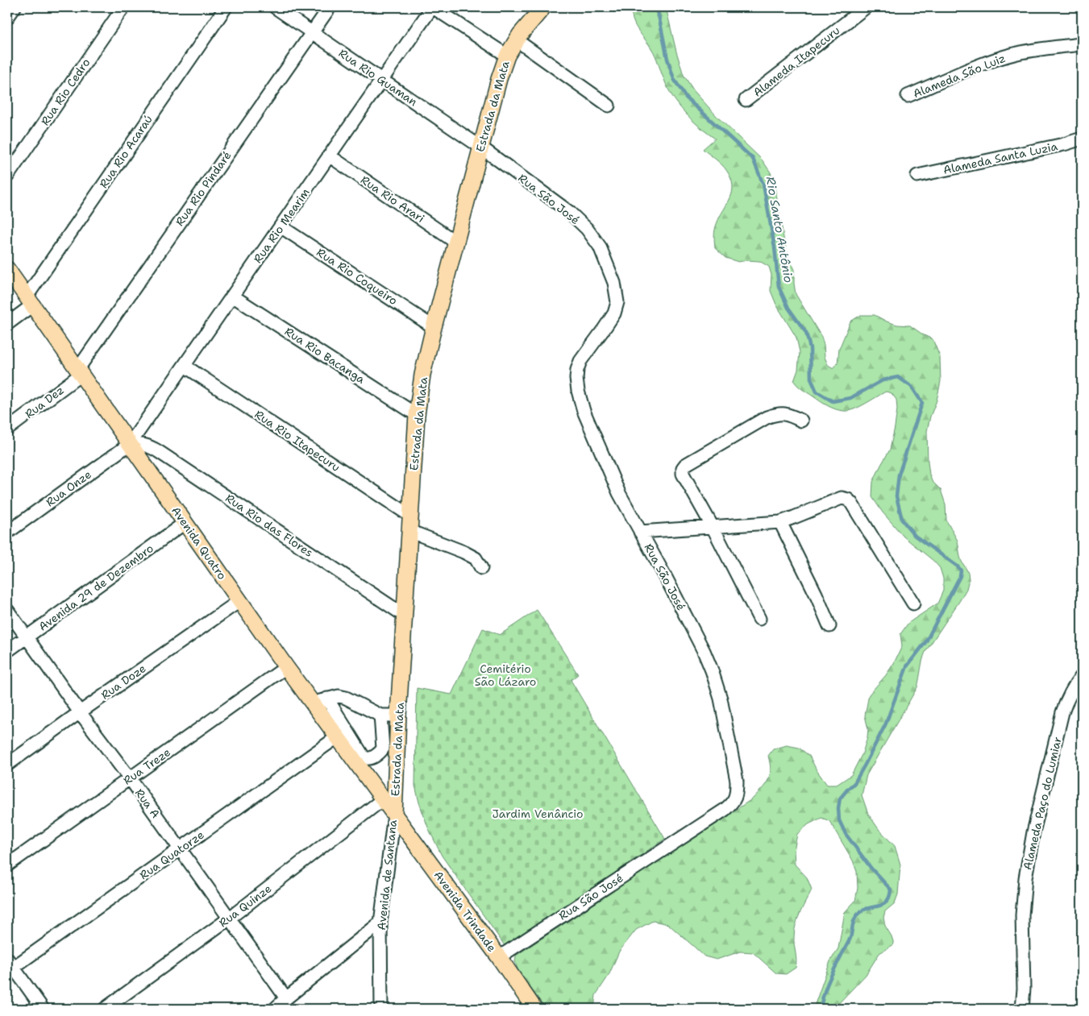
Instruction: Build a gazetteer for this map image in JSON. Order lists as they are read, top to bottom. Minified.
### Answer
{"streets":{"main road":["Estrada da Mata","Avenida Quatro","Avenida Trindade"],"street":["Alameda Itapecuru","Alameda São Luiz","Rua Rio Guaman","Rua Rio Cedro","Rua Rio Acaraú","Alameda Santa Luzia","Rua Rio Pindaré","Rua Rio Arari","Rua São José","Rua Rio Mearim","Rua Rio Coqueiro","Rua Rio Bacanga","Rua Dez","Rua Rio Itapecuru","Rua Onze","Rua Rio das Flores","Avenida 29 de Dezembro","Rua Doze","Rua Treze","Rua A","Alameda Paço do Lumiar","Rua Quatorze","Avenida de Santana","Rua Quinze"]},"crossings":[["Rua Rio Guaman","Estrada da Mata"],["Rua Rio Guaman","Rua Rio Pindaré"],["Rua Rio Guaman","Rua São José"],["Rua Rio Guaman","Rua Rio Mearim"],["Estrada da Mata","Rua Rio Arari"],["Estrada da Mata","Rua São José"],["Estrada da Mata","Rua Rio Coqueiro"],["Estrada da Mata","Rua Rio Bacanga"],["Estrada da Mata","Rua Rio Itapecuru"],["Estrada da Mata","Rua Rio das Flores"],["Estrada da Mata","Avenida Quatro"],["Estrada da Mata","Avenida de Santana"],["Estrada da Mata","Avenida Trindade"],["Rua Rio Acaraú","Avenida Quatro"],["Rua Rio Pindaré","Rua Dez"],["Rua Rio Pindaré","Avenida Quatro"],["Rua Rio Arari","Rua Rio Mearim"],["Rua São José","Avenida Trindade"],["Rua Rio Mearim","Rua Rio Coqueiro"],["Rua Rio Mearim","Rua Rio Bacanga"],["Rua Rio Mearim","Rua Rio Itapecuru"],["Rua Rio Mearim","Rua Onze"],["Rua Rio Mearim","Rua Rio das Flores"],["Rua Rio Mearim","Avenida Quatro"],["Rua Dez","Avenida Quatro"],["Rua Onze","Rua Rio das Flores"],["Rua Onze","Avenida Quatro"],["Rua Rio das Flores","Avenida Quatro"],["Avenida Quatro","Avenida 29 de Dezembro"],["Avenida Quatro","Rua Doze"],["Avenida Quatro","Rua Treze"],["Avenida Quatro","Rua Quatorze"],["Avenida Quatro","Avenida de Santana"],["Avenida Quatro","Rua Quinze"],["Avenida Quatro","Avenida Trindade"],["Avenida 29 de Dezembro","Rua A"],["Rua Doze","Rua A"],["Rua Treze","Rua A"],["Rua A","Rua Quatorze"],["Rua A","Rua Quinze"],["Avenida de Santana","Avenida Trindade"]],"water":["Rio Santo Antônio"],"parks":["Cemitério São Lázaro","Jardim Venâncio"]}
